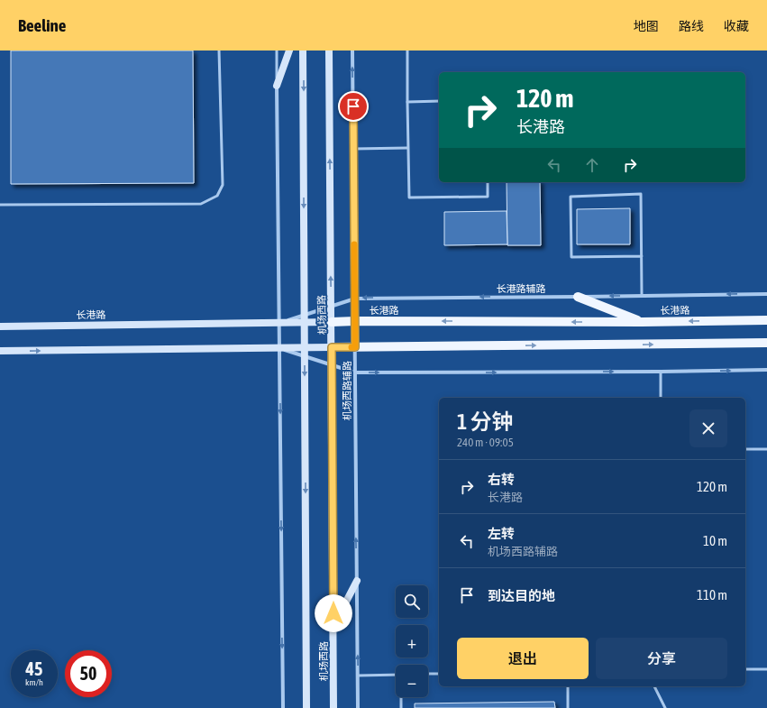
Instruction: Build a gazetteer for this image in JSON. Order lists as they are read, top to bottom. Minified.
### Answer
{"streets":{"main road":["长港路","机场西路"],"street":["长港路辅路","机场西路辅路"]},"crossings":[["长港路辅路","长港路"],["长港路辅路","机场西路"],["长港路辅路","机场西路辅路"],["长港路","机场西路"],["长港路","机场西路辅路"]],"one_way":["长港路辅路","机场西路辅路"],"page":{"header":"Beeline","nav":["地图","路线","收藏"],"turn":["120 m","长港路"],"heading":["1 分钟","240 m · 09:05"],"list":[{"name":"右转","note":"长港路","value":"120 m"},{"name":"左转","note":"机场西路辅路","value":"10 m"},{"name":"到达目的地","value":"110 m"}],"map_buttons":["+","−"],"buttons":["退出","分享"],"speed":"45 km/h","limit":"50"}}
